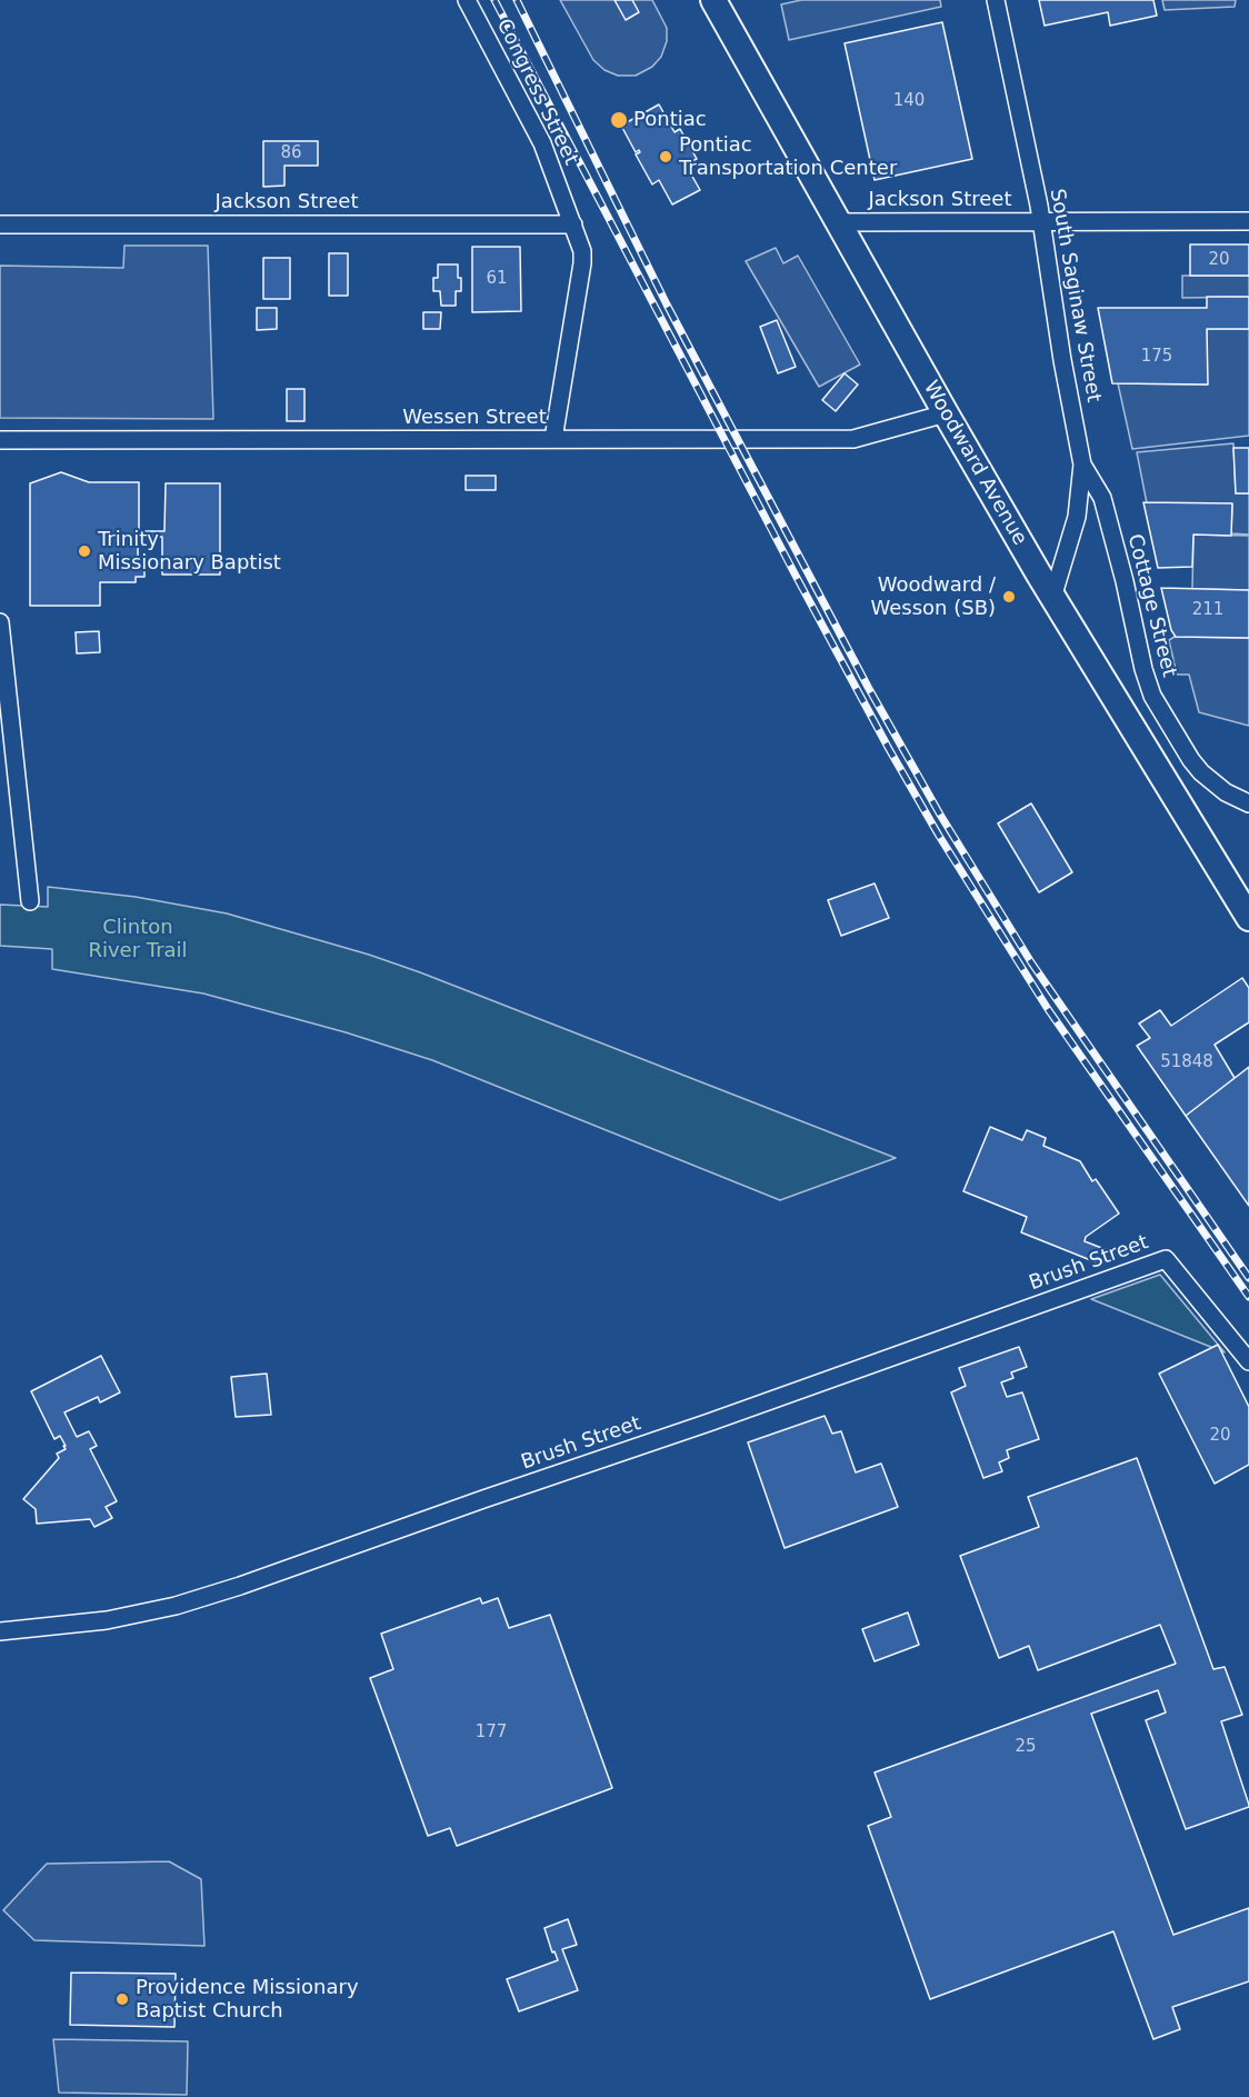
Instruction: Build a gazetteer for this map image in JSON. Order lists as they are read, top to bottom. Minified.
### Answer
{"streets":{"main road":["Woodward Avenue"],"street":["Congress Street","Jackson Street","South Saginaw Street","Wessen Street","Cottage Street","Brush Street"]},"crossings":[["Congress Street","Jackson Street"],["Congress Street","Wessen Street"],["Jackson Street","South Saginaw Street"],["Jackson Street","Woodward Avenue"],["South Saginaw Street","Woodward Avenue"],["South Saginaw Street","Cottage Street"],["Wessen Street","Woodward Avenue"]],"parks":["Clinton River Trail"],"places":["Pontiac","Pontiac Transportation Center","Trinity Missionary Baptist","Woodward / Wesson (SB)","Providence Missionary Baptist Church"],"house_numbers":["140","86","20","61","175","211","51848","20","177","25"]}
